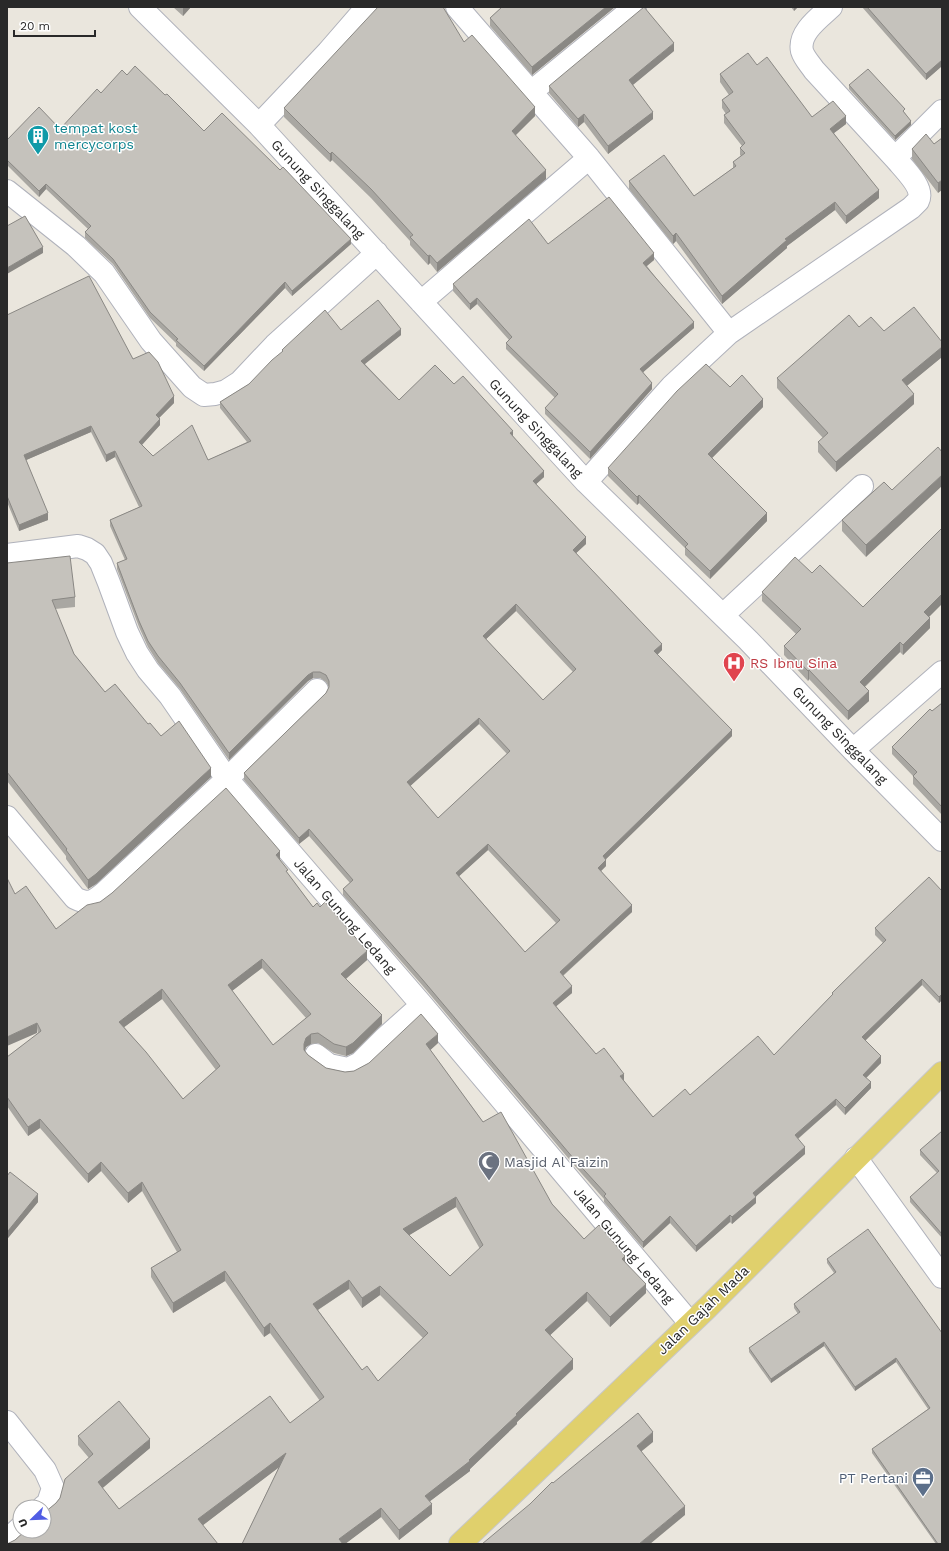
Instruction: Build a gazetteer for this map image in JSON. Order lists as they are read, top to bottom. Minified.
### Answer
{"streets":{"main road":["Jalan Gajah Mada"],"street":["Gunung Singgalang","Jalan Gunung Ledang"]},"crossings":[["Jalan Gunung Ledang","Jalan Gajah Mada"]],"places":{"building":["tempat kost mercycorps"],"hospital":["RS Ibnu Sina"],"mosque":["Masjid Al Faizin"],"office":["PT Pertani"]},"scale_bar":"20 m","north":"bottom left"}
